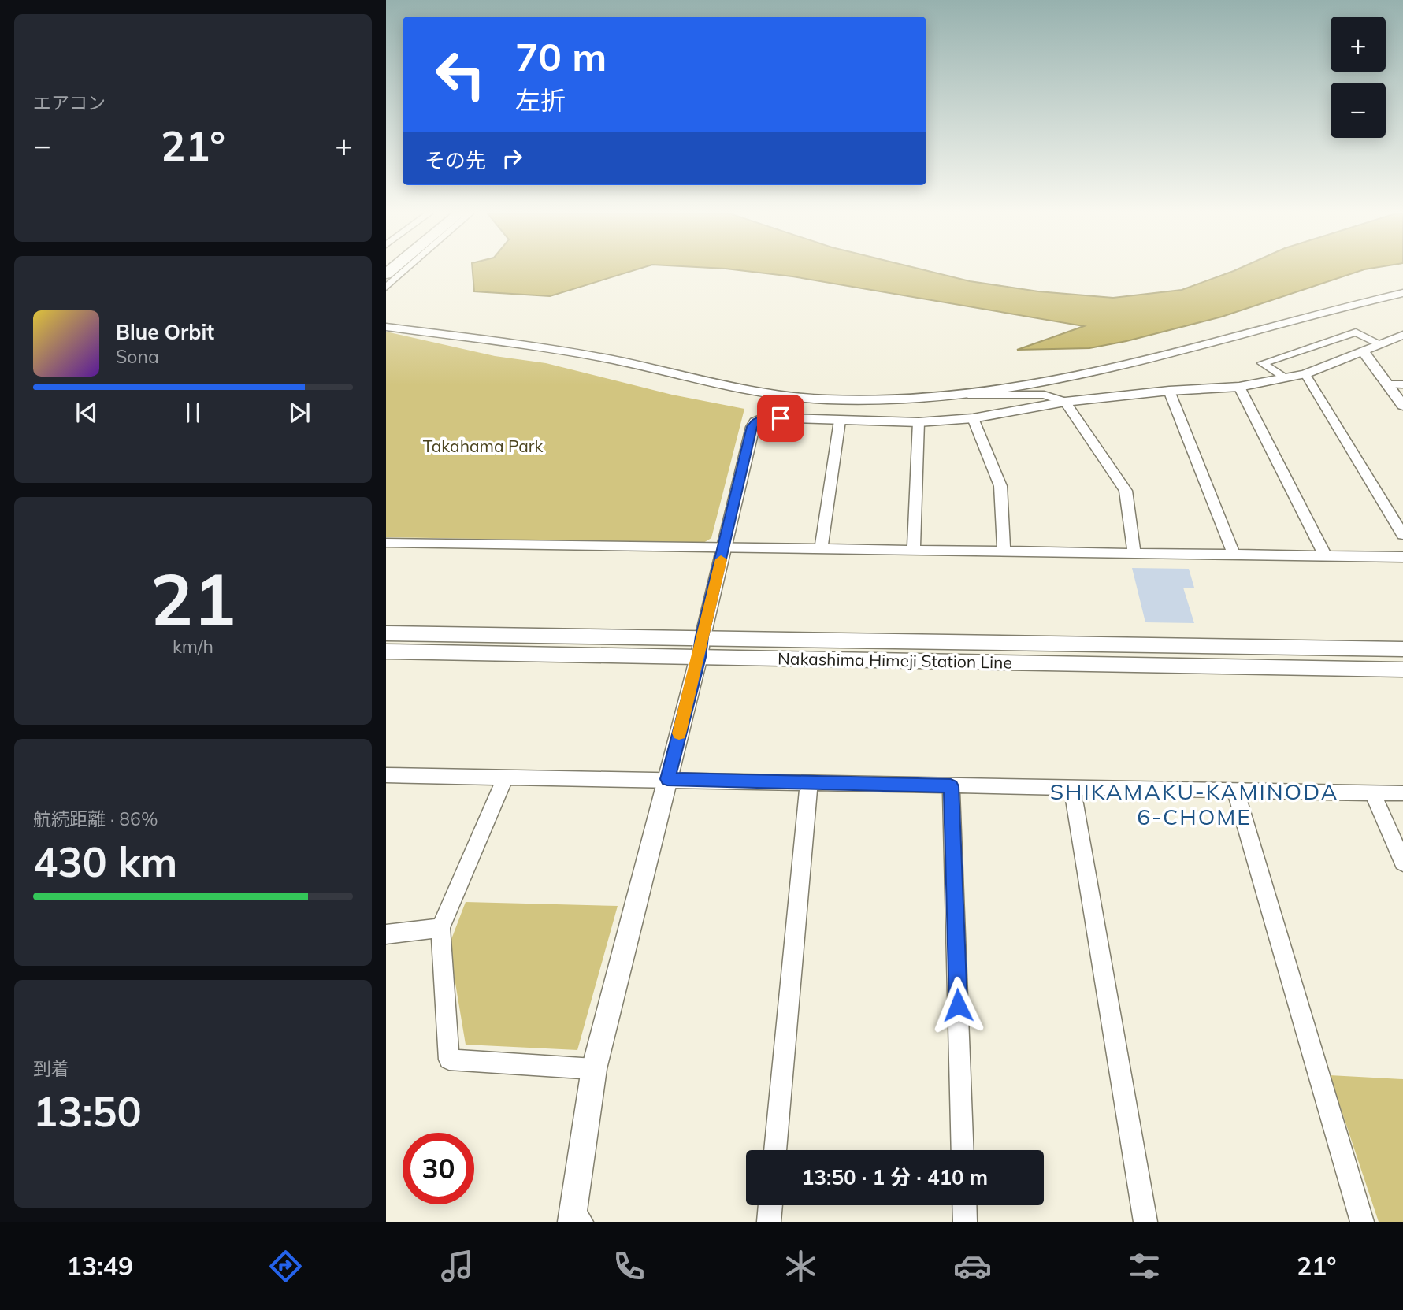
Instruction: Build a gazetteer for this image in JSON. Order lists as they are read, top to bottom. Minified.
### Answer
{"streets":{"main road":["Nakashima Himeji Station Line"]},"districts":["SHIKAMAKU-KAMINODA 6-CHOME"],"parks":["Takahama Park"],"page":{"tile":["エアコン",["21","km/h"],["航続距離 · 86%","430 km"],["到着","13:50"]],"map_buttons":["+","−"],"turn":["70 m","左折"],"heat":["−","21°","+"],"then":"その先","song":["Blue Orbit","Sona"],"limit":"30","trip":"13:50 · 1 分 · 410 m","tabs":["13:49","21°"]}}
